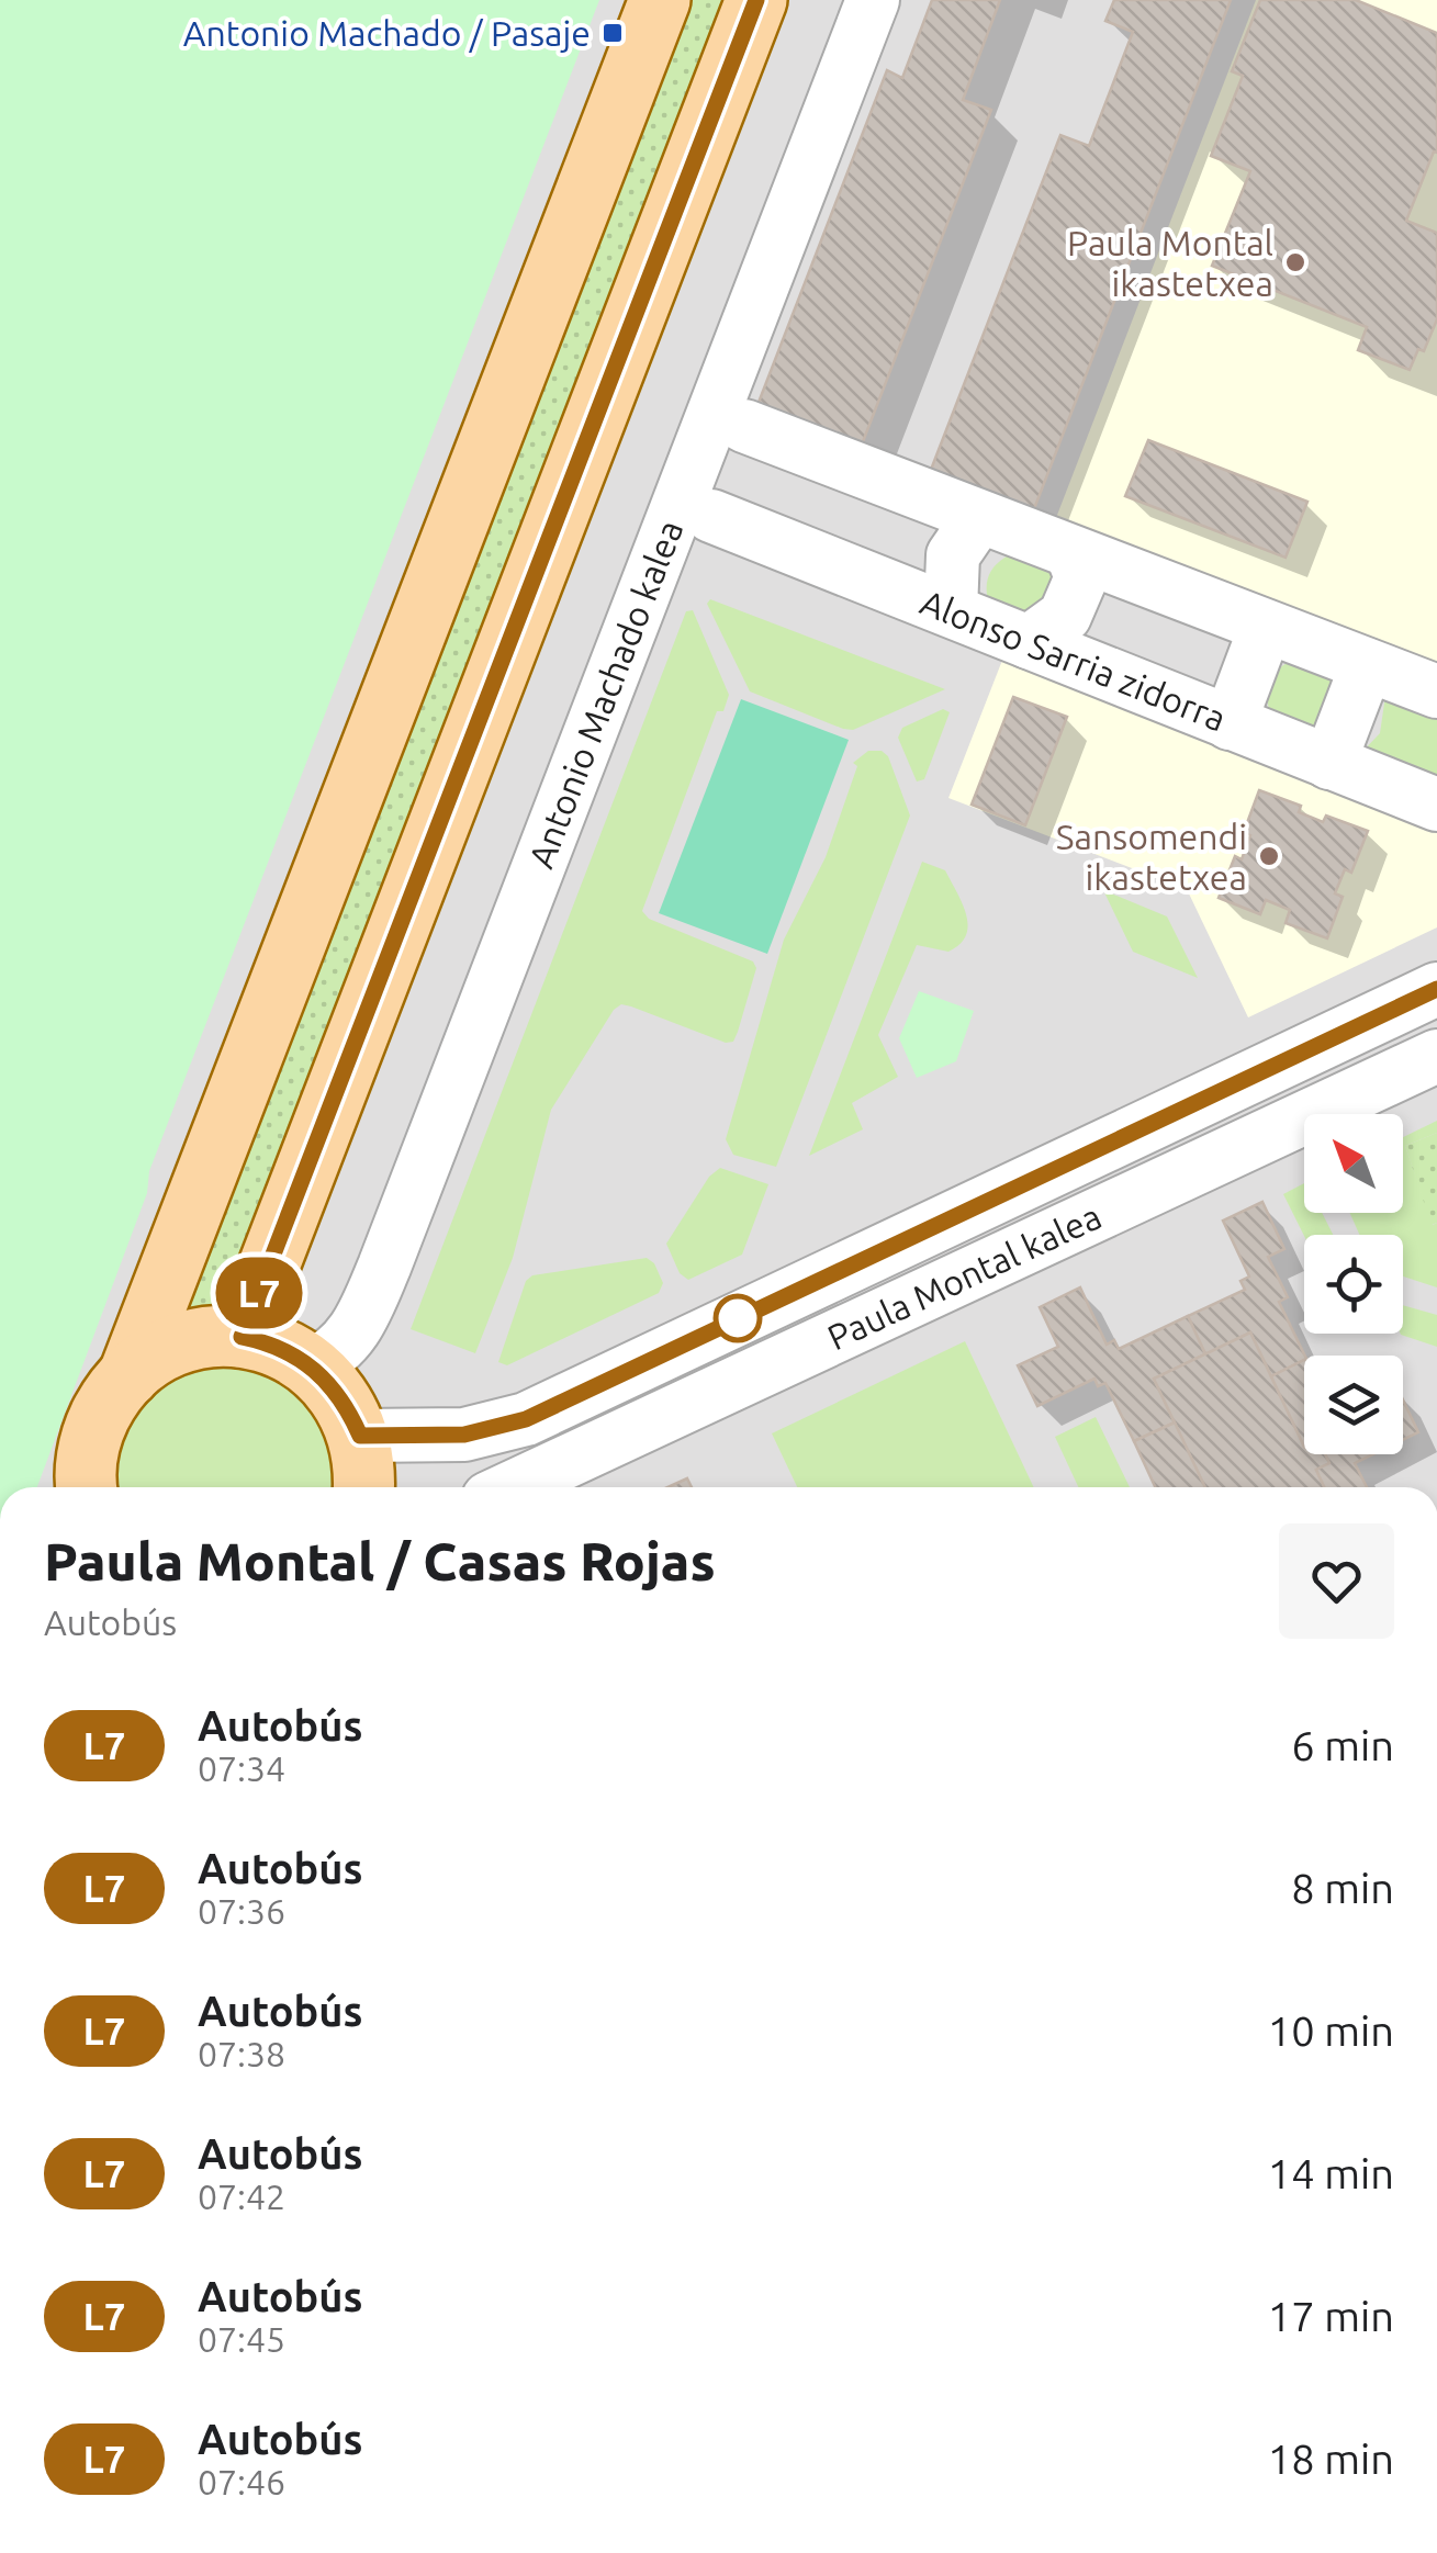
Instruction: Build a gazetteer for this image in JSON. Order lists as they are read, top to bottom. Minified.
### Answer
{"streets":{"street":["Alonso Sarria zidorra","Antonio Machado kalea","Paula Montal kalea"]},"places":{"transit":["Antonio Machado / Pasaje"],"other":["Paula Montal ikastetxea","Sansomendi ikastetxea"]},"lines":["bus line L7"],"north":"top left","page":{"on_map":"L7","heading":["Paula Montal / Casas Rojas","Autobús"],"list":[{"mark":"L7","name":"Autobús","note":"07:34","value":"6 min"},{"mark":"L7","name":"Autobús","note":"07:36","value":"8 min"},{"mark":"L7","name":"Autobús","note":"07:38","value":"10 min"},{"mark":"L7","name":"Autobús","note":"07:42","value":"14 min"},{"mark":"L7","name":"Autobús","note":"07:45","value":"17 min"},{"mark":"L7","name":"Autobús","note":"07:46","value":"18 min"}]}}
